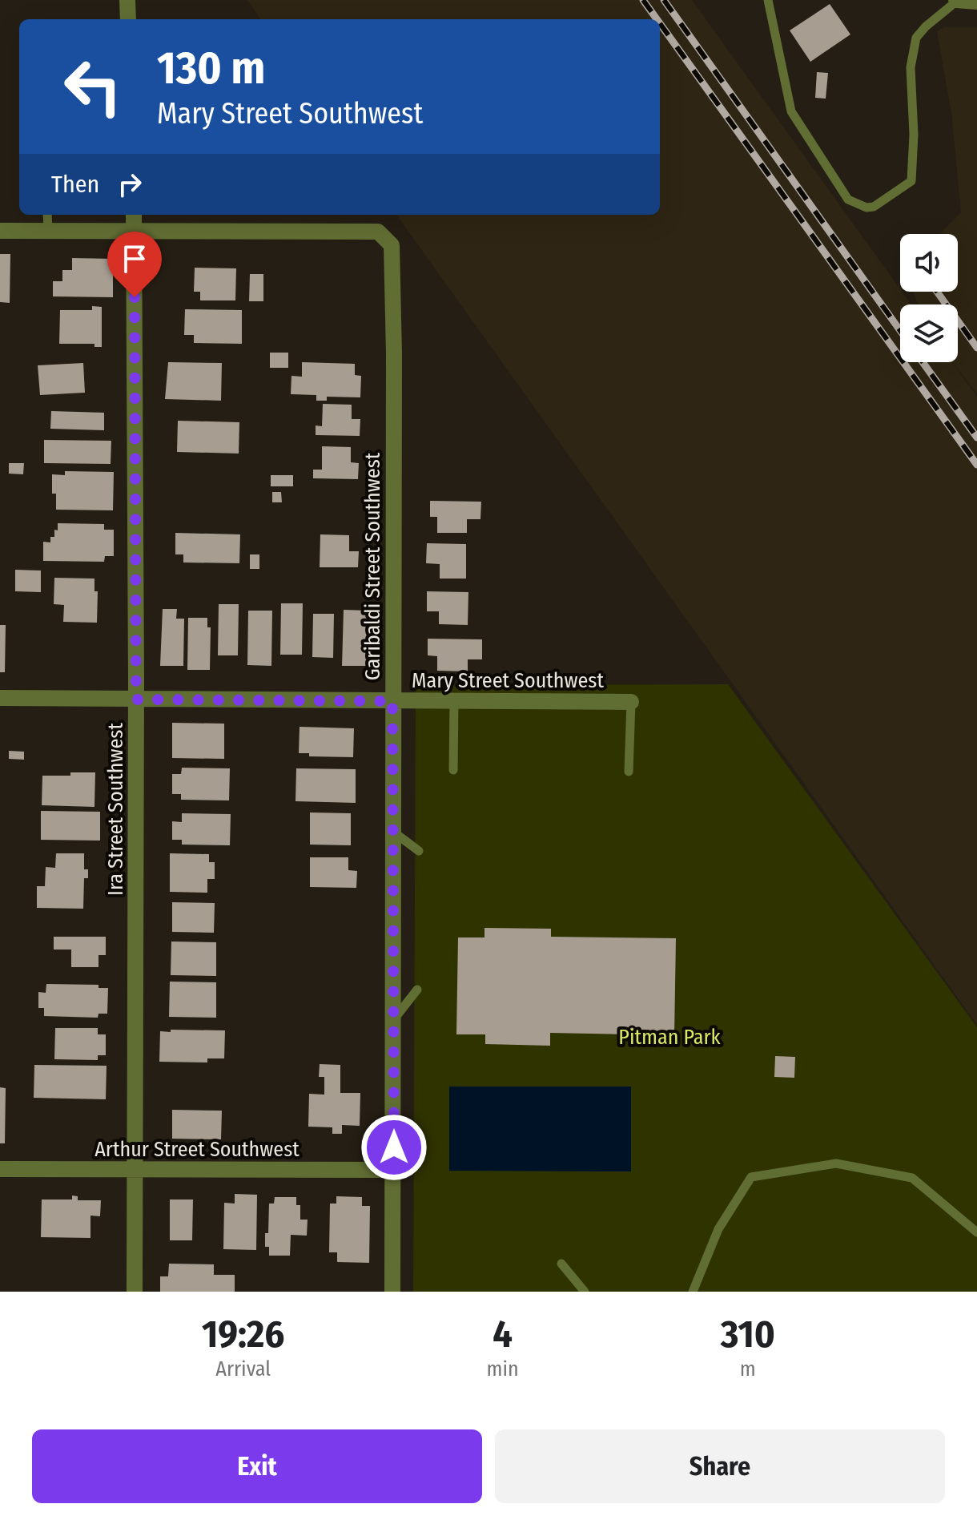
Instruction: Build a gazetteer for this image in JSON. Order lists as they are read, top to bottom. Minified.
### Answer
{"streets":{"street":["Garibaldi Street Southwest","Mary Street Southwest","Ira Street Southwest","Arthur Street Southwest"]},"crossings":[["Garibaldi Street Southwest","Mary Street Southwest"],["Garibaldi Street Southwest","Ira Street Southwest"],["Garibaldi Street Southwest","Arthur Street Southwest"],["Mary Street Southwest","Ira Street Southwest"],["Ira Street Southwest","Arthur Street Southwest"]],"parks":["Pitman Park"],"page":{"turn":["130 m","Mary Street Southwest"],"then":"Then","eta":["19:26","Arrival","4","min","310","m"],"buttons":["Exit","Share"]}}
